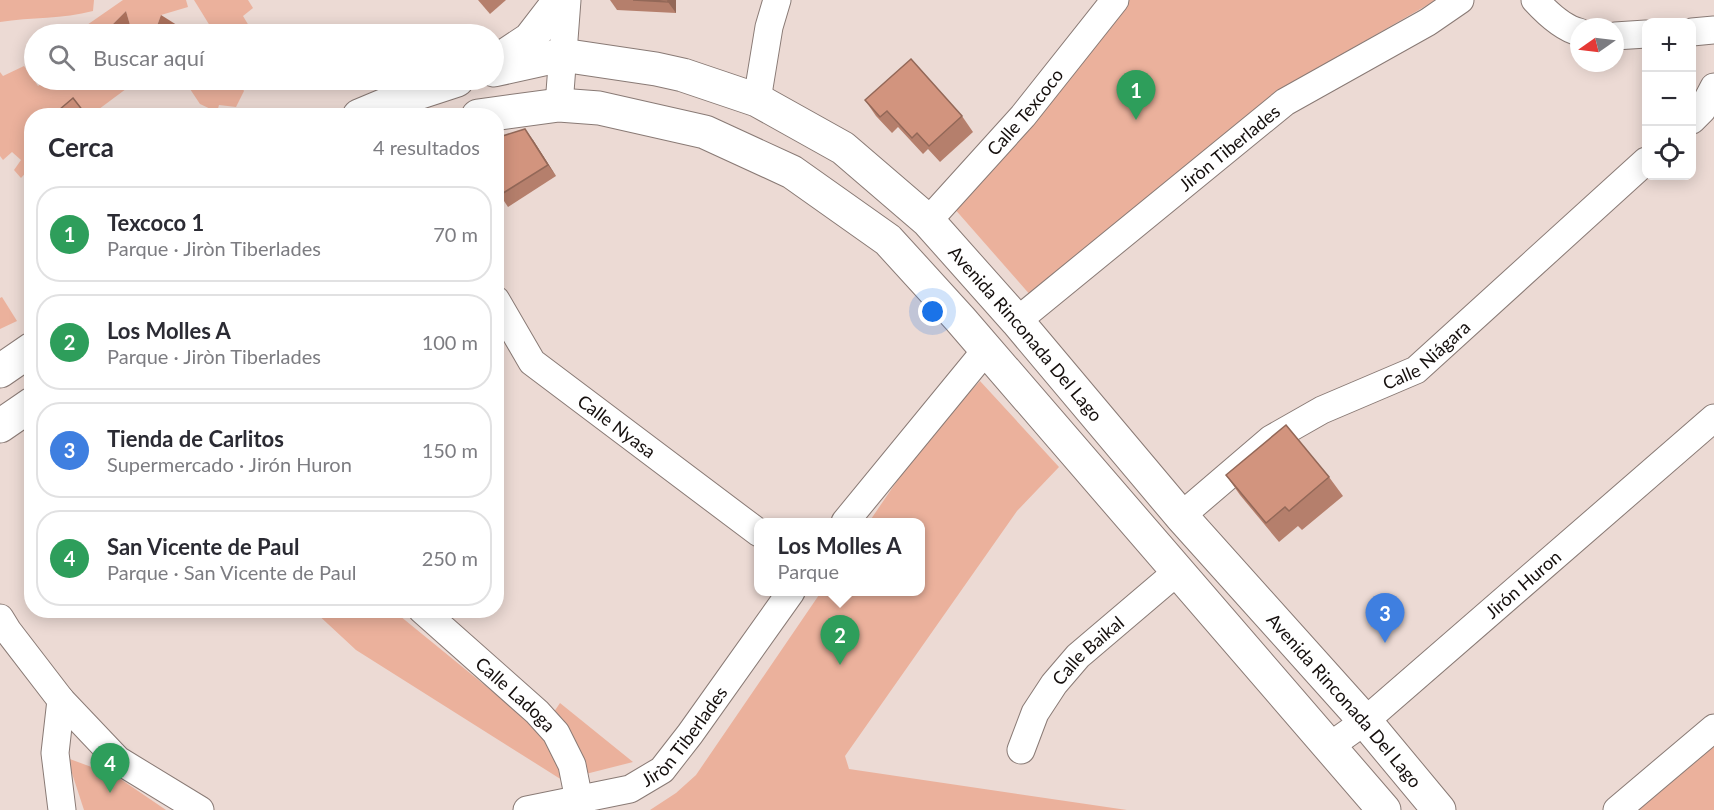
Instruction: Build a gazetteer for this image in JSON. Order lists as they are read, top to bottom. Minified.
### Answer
{"streets":{"street":["Calle Texcoco","Jiròn Tiberlades","Avenida Rinconada Del Lago","Calle Niágara","Calle Nyasa","Jirón Huron","Calle Baikal","Calle Ladoga"]},"crossings":[["Calle Texcoco","Avenida Rinconada Del Lago"],["Jiròn Tiberlades","Avenida Rinconada Del Lago"],["Jiròn Tiberlades","Calle Ladoga"],["Avenida Rinconada Del Lago","Calle Niágara"],["Avenida Rinconada Del Lago","Jirón Huron"]],"north":"left","page":{"map_buttons":["+","−"],"search":"Buscar aquí","pins":["1","3","2","4"],"heading":["Cerca","4 resultados"],"list":[{"mark":"1","name":"Texcoco 1","note":"Parque · Jiròn Tiberlades","value":"70 m"},{"mark":"2","name":"Los Molles A","note":"Parque · Jiròn Tiberlades","value":"100 m"},{"mark":"3","name":"Tienda de Carlitos","note":"Supermercado · Jirón Huron","value":"150 m"},{"mark":"4","name":"San Vicente de Paul","note":"Parque · San Vicente de Paul","value":"250 m"}],"popup":["Los Molles A","Parque"]}}
